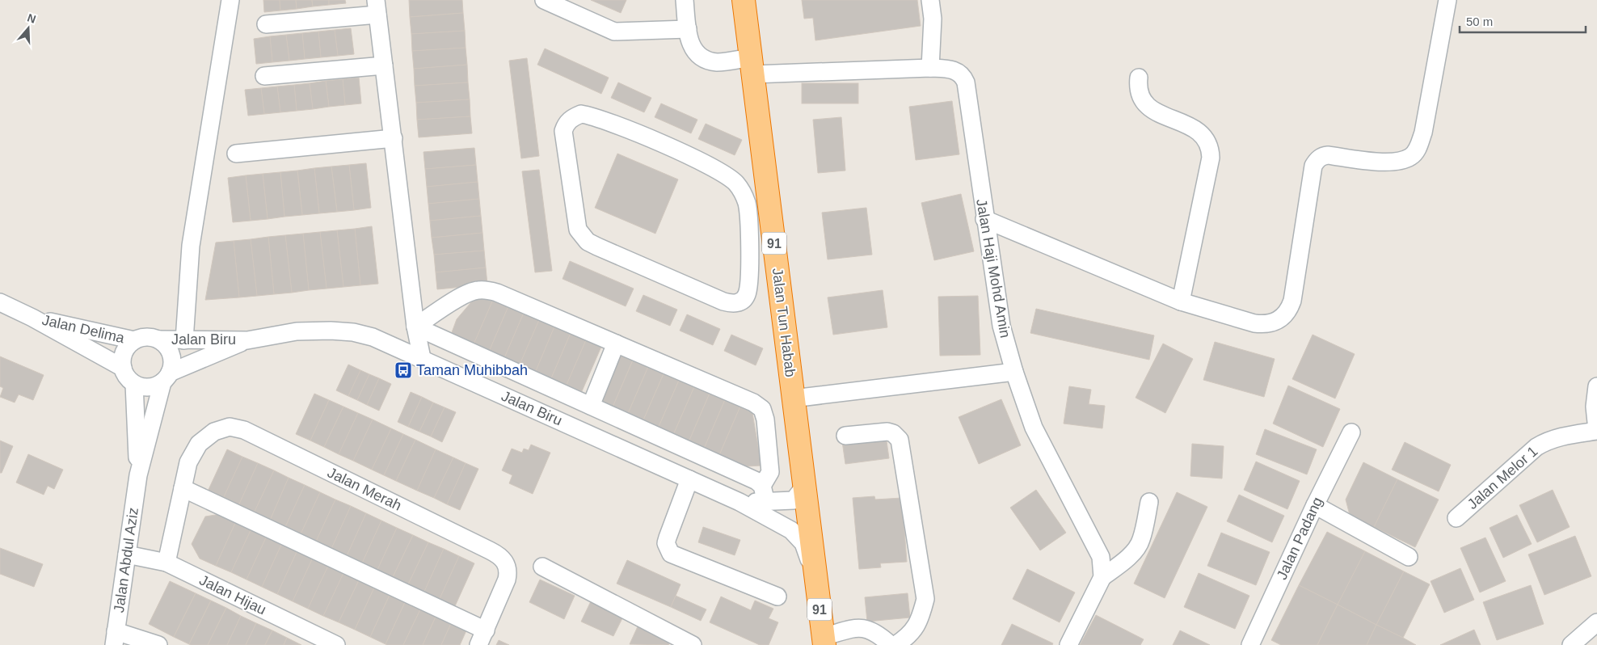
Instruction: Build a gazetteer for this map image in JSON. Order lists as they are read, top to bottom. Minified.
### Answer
{"streets":{"highway":["91","Jalan Tun Habab"],"street":["Jalan Haji Mohd Amin","Jalan Delima","Jalan Biru","Jalan Melor 1","Jalan Merah","Jalan Padang","Jalan Abdul Aziz","Jalan Hijau"]},"crossings":[["Jalan Haji Mohd Amin","Jalan Tun Habab"],["Jalan Tun Habab","Jalan Biru"],["Jalan Delima","Jalan Biru"],["Jalan Abdul Aziz","Jalan Hijau"]],"places":{"bus stop":["Taman Muhibbah"]},"scale_bar":"50 m","north":"top"}
